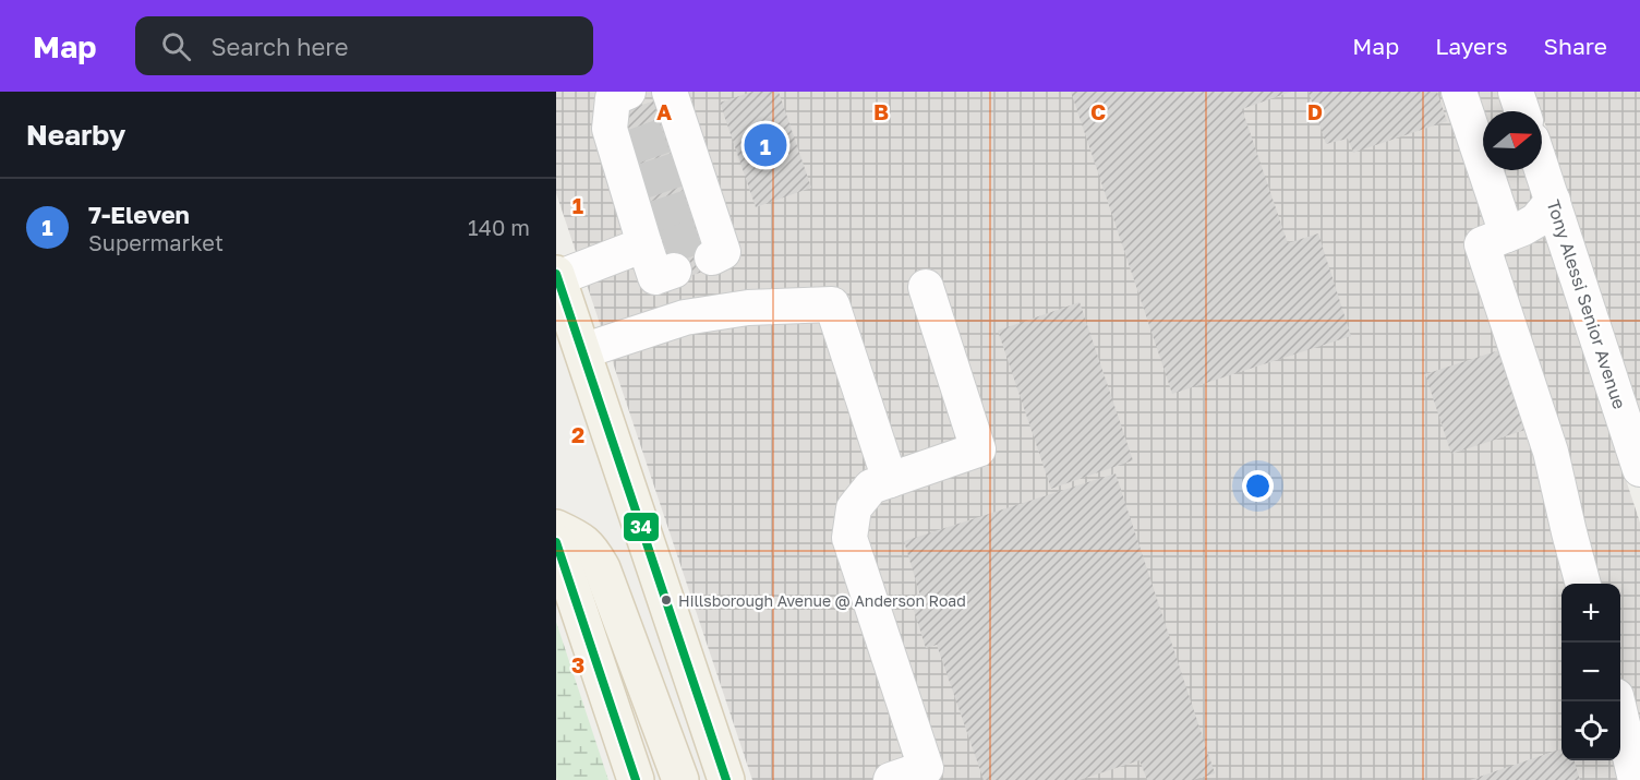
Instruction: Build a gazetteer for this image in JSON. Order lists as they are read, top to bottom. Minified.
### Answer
{"streets":{"street":["Tony Alessi Senior Avenue"]},"places":["Hillsborough Avenue @ Anderson Road"],"lines":["transit line 34"],"north":"right","page":{"header":"Map","search":"Search here","nav":["Map","Layers","Share"],"heading":"Nearby","pins":"1","list":[{"mark":"1","name":"7-Eleven","note":"Supermarket","value":"140 m"}],"map_buttons":["+","−"]},"grid":{"columns":["A","B","C","D"],"rows":["1","2","3"]}}
